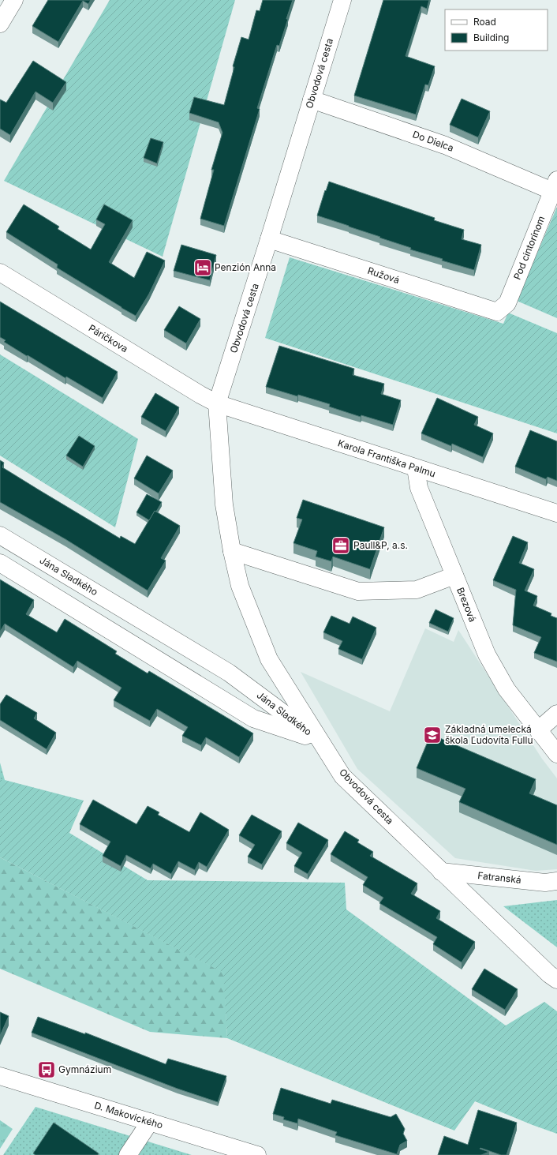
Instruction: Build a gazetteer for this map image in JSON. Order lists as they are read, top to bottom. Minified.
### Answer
{"streets":{"street":["Obvodová cesta","Do Dielca","Pod cintorínom","Ružová","Páričkova","Karola Františka Palmu","Jána Sladkého","Brezová","Fatranská","D. Makovického"]},"crossings":[["Obvodová cesta","Do Dielca"],["Obvodová cesta","Ružová"],["Obvodová cesta","Páričkova"],["Obvodová cesta","Karola Františka Palmu"],["Obvodová cesta","Jána Sladkého"],["Obvodová cesta","Fatranská"],["Do Dielca","Pod cintorínom"],["Pod cintorínom","Ružová"],["Páričkova","Karola Františka Palmu"],["Karola Františka Palmu","Brezová"]],"places":{"hotel":["Penzión Anna"],"office":["Paull&P, a.s."],"school or university":["Základná umelecká škola Ľudovíta Fullu"],"bus stop":["Gymnázium"]},"legend":["Road","Building"]}
